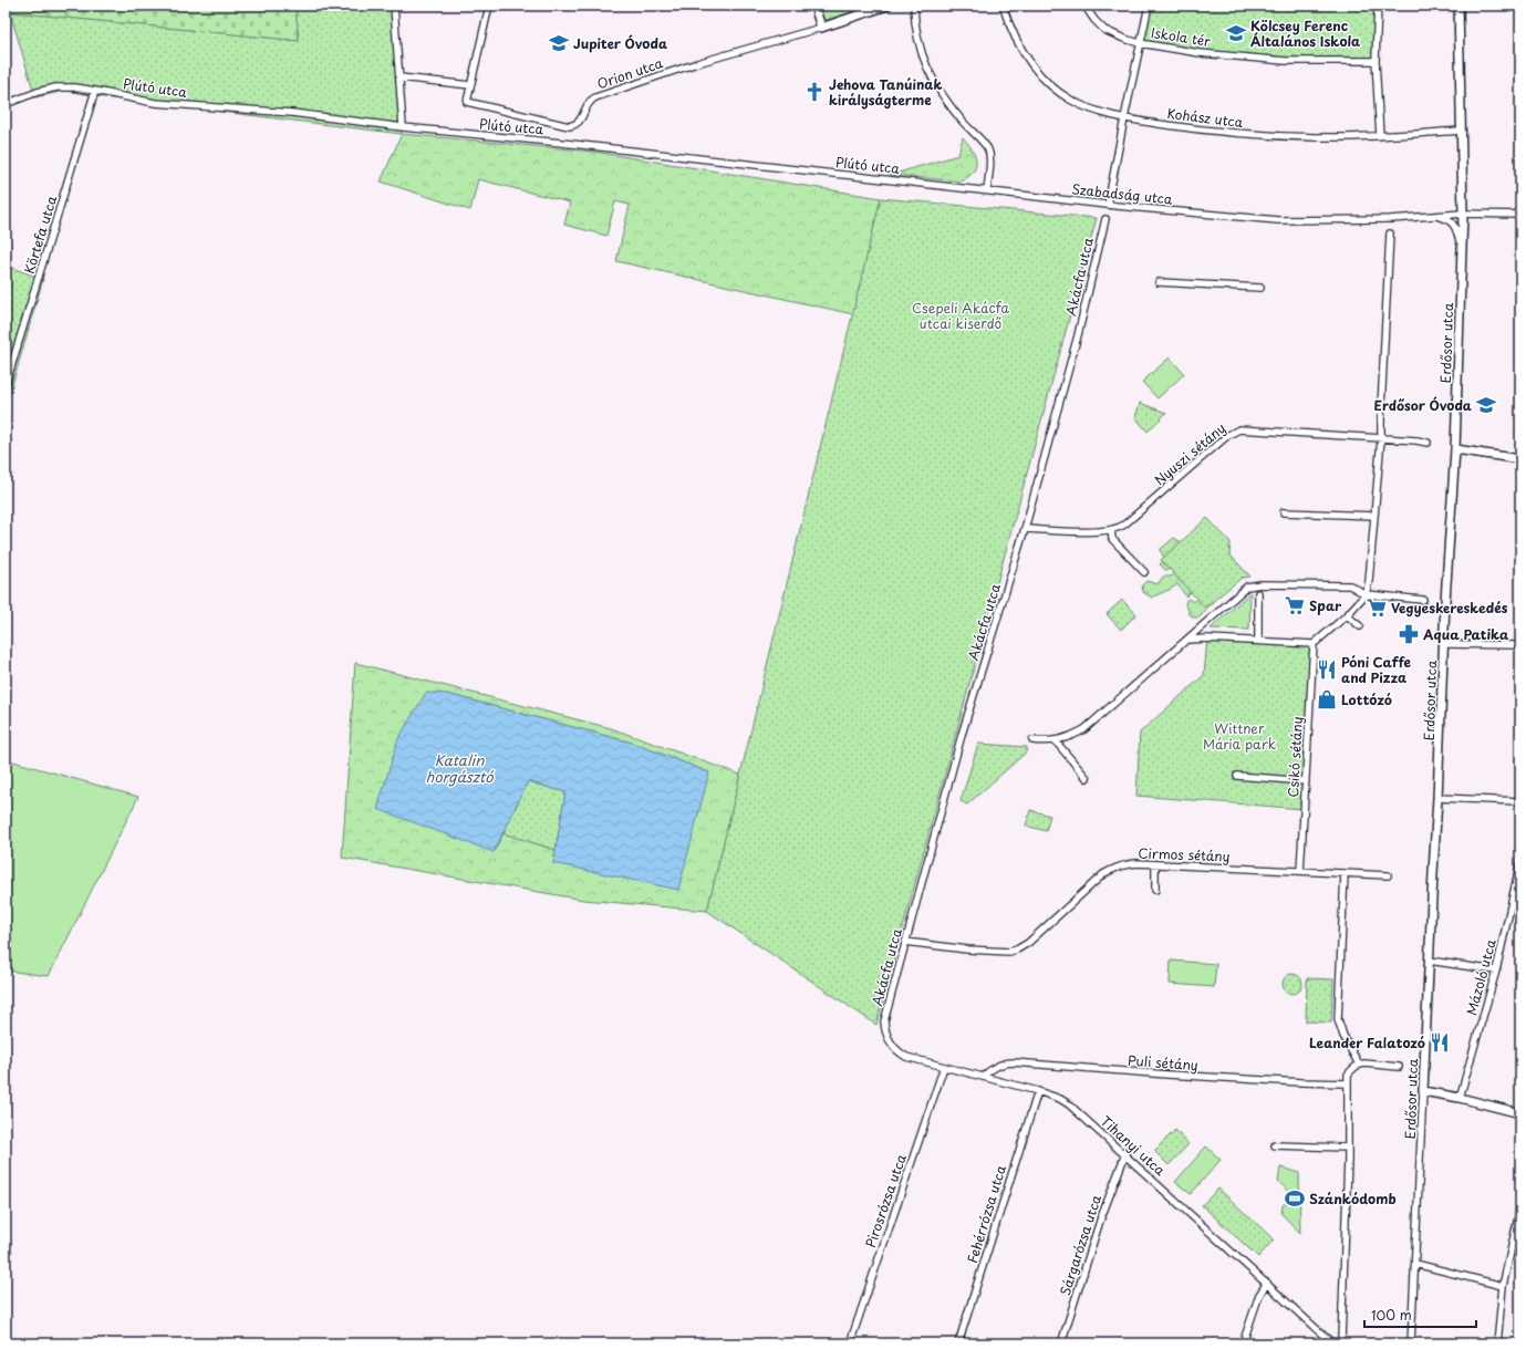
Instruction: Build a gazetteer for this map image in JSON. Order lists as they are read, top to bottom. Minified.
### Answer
{"streets":{"street":["Iskola tér","Orion utca","Plútó utca","Kohász utca","Szabadság utca","Körtefa utca","Akácfa utca","Erdősor utca","Nyuszi sétány","Csikó sétány","Cirmos sétány","Mázoló utca","Puli sétány","Tihanyi utca","Pirosrózsa utca","Fehérrózsa utca","Sárgarózsa utca"]},"crossings":[["Plútó utca","Szabadság utca"],["Plútó utca","Körtefa utca"],["Kohász utca","Erdősor utca"],["Szabadság utca","Erdősor utca"],["Akácfa utca","Nyuszi sétány"],["Akácfa utca","Cirmos sétány"],["Akácfa utca","Tihanyi utca"],["Csikó sétány","Cirmos sétány"],["Puli sétány","Tihanyi utca"],["Tihanyi utca","Pirosrózsa utca"],["Tihanyi utca","Fehérrózsa utca"],["Tihanyi utca","Sárgarózsa utca"]],"water":["Katalin horgásztó"],"parks":["Csepeli Akácfa utcai kiserdő","Wittner Mária park"],"places":{"school or university":["Kölcsey Ferenc Általános Iskola","Jupiter Óvoda","Erdősor Óvoda"],"church":["Jehova Tanúinak királyságterme"],"supermarket":["Spar","Vegyeskereskedés"],"pharmacy":["Aqua Patika"],"restaurant":["Póni Caffe and Pizza","Leander Falatozó"],"shop":["Lottózó"],"sports":["Szánkódomb"]},"scale_bar":"100 m"}
